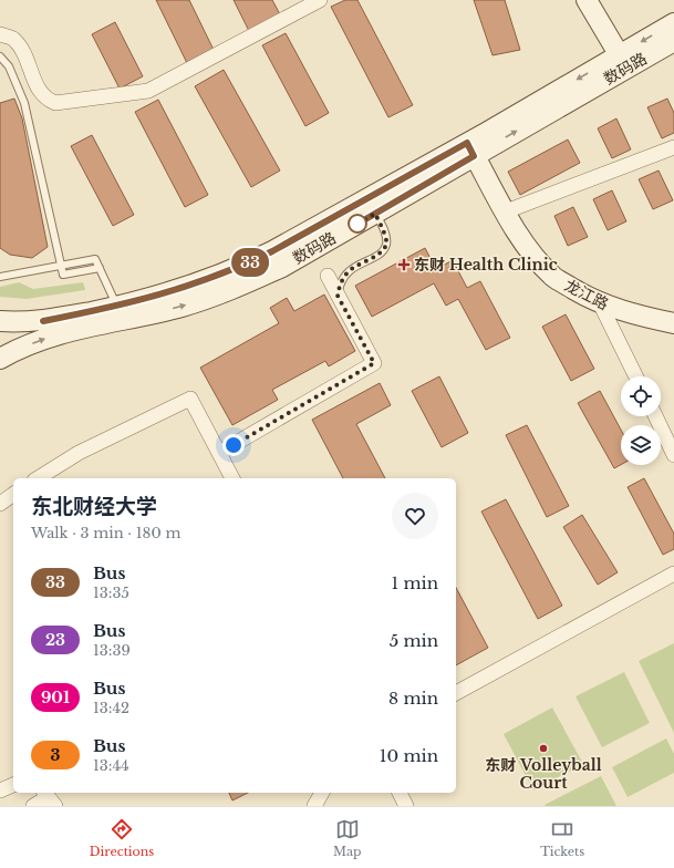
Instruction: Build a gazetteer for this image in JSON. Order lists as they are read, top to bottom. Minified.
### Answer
{"streets":{"main road":["数码路","龙江路"]},"crossings":[["数码路","龙江路"]],"places":{"health":["东财 Health Clinic"],"other":["东财 Volleyball Court"]},"lines":["bus line 33"],"page":{"on_map":"33","heading":["东北财经大学","Walk · 3 min · 180 m"],"list":[{"mark":"33","name":"Bus","note":"13:35","value":"1 min"},{"mark":"23","name":"Bus","note":"13:39","value":"5 min"},{"mark":"901","name":"Bus","note":"13:42","value":"8 min"},{"mark":"3","name":"Bus","note":"13:44","value":"10 min"}],"tabs":["Directions","Map","Tickets"]}}
